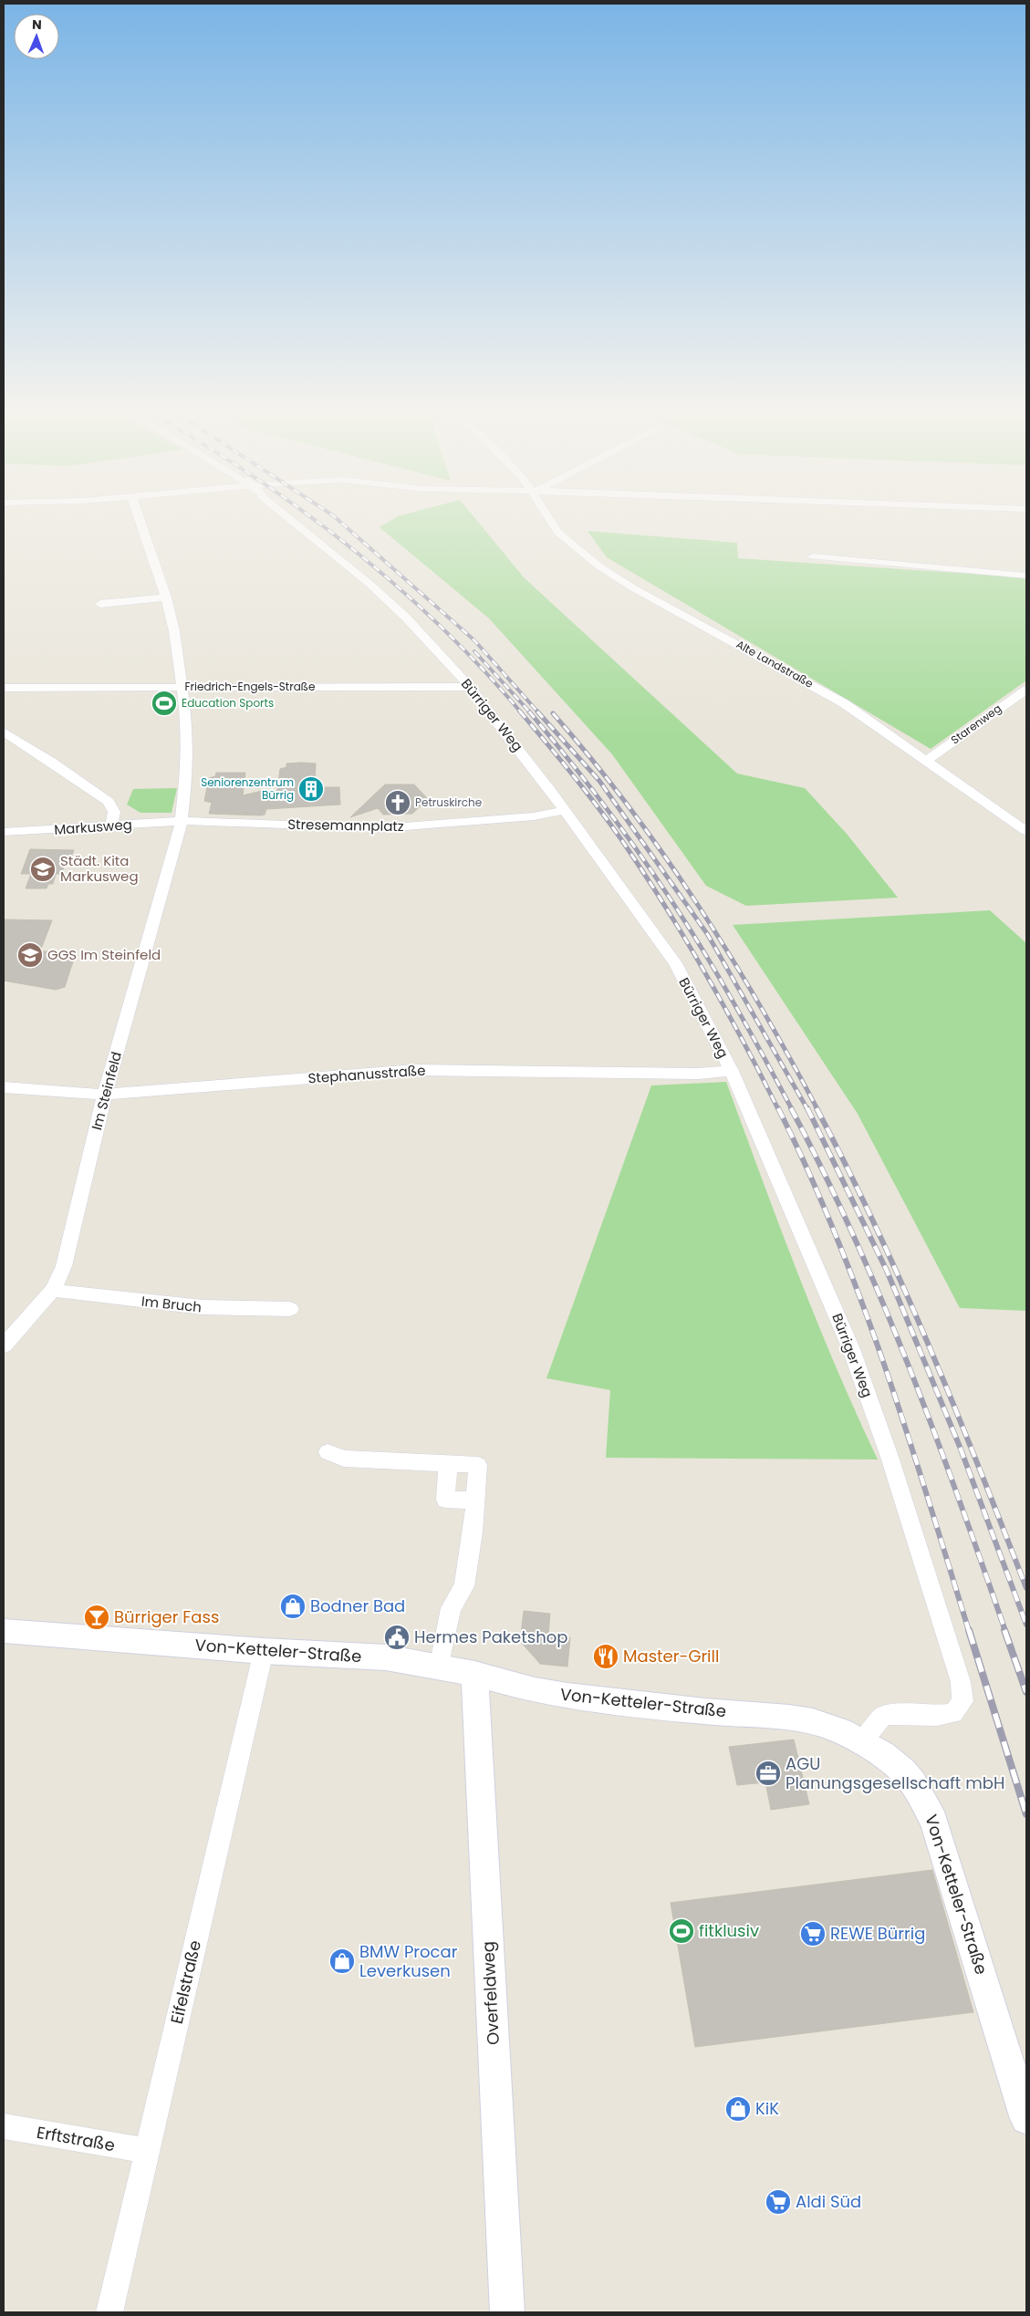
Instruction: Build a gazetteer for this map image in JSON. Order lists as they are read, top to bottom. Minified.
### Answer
{"streets":{"street":["Alte Landstraße","Friedrich-Engels-Straße","Bürriger Weg","Starenweg","Stresemannplatz","Markusweg","Stephanusstraße","Im Steinfeld","Im Bruch","Von-Ketteler-Straße","Eifelstraße","Overfeldweg","Erftstraße"]},"crossings":[["Alte Landstraße","Starenweg"],["Friedrich-Engels-Straße","Bürriger Weg"],["Friedrich-Engels-Straße","Im Steinfeld"],["Bürriger Weg","Stresemannplatz"],["Bürriger Weg","Stephanusstraße"],["Bürriger Weg","Von-Ketteler-Straße"],["Stresemannplatz","Markusweg"],["Stresemannplatz","Im Steinfeld"],["Markusweg","Im Steinfeld"],["Stephanusstraße","Im Steinfeld"],["Im Steinfeld","Im Bruch"],["Von-Ketteler-Straße","Eifelstraße"],["Von-Ketteler-Straße","Overfeldweg"],["Eifelstraße","Erftstraße"]],"places":{"sports":["Education Sports","fitklusiv"],"building":["Seniorenzentrum Bürrig"],"church":["Petruskirche"],"school or university":["Städt. Kita Markusweg","GGS Im Steinfeld"],"shop":["Bodner Bad","BMW Procar Leverkusen","KiK"],"bar":["Bürriger Fass"],"public building":["Hermes Paketshop"],"restaurant":["Master-Grill"],"office":["AGU Planungsgesellschaft mbH"],"supermarket":["REWE Bürrig","Aldi Süd"]},"north":"top"}
